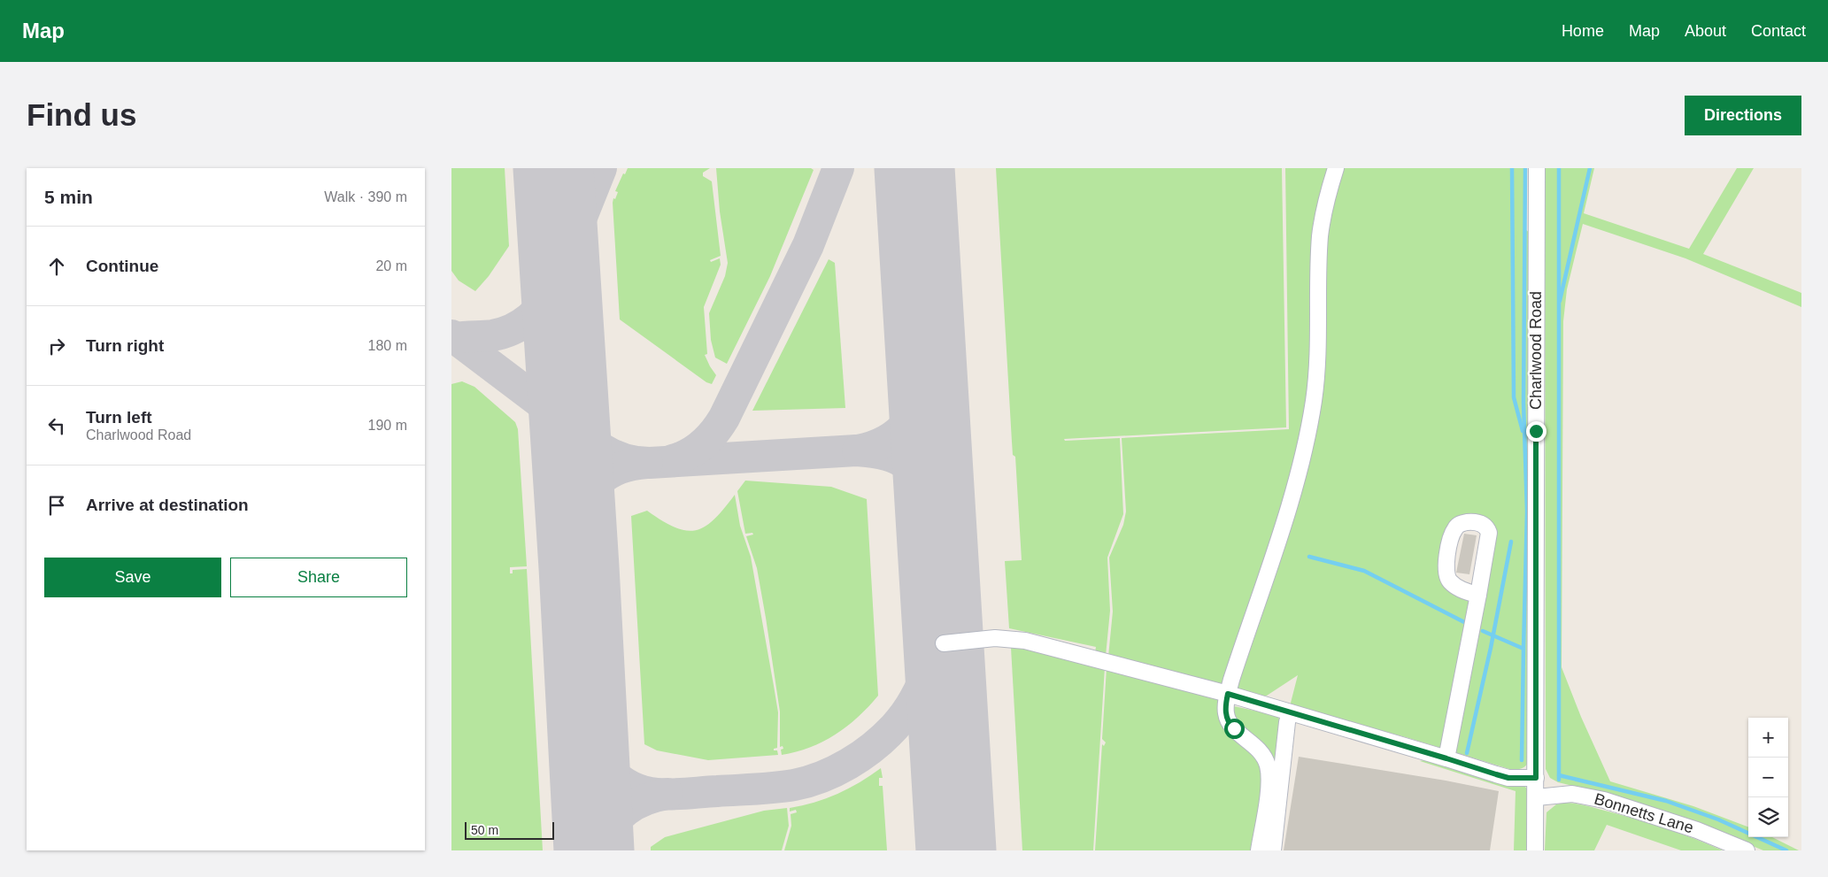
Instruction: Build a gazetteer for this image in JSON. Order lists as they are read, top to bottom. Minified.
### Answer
{"streets":{"street":["Charlwood Road","Bonnetts Lane"]},"crossings":[["Charlwood Road","Bonnetts Lane"]],"scale_bar":"50 m","page":{"header":"Map","nav":["Home","Map","About","Contact"],"buttons":["Directions",["Save","Share"]],"title":"Find us","heading":["5 min","Walk · 390 m"],"list":[["Continue","20 m"],["Turn right","180 m"],["Turn left","Charlwood Road","190 m"],"Arrive at destination"],"map_buttons":["+","−"],"scale":"50 m"}}
